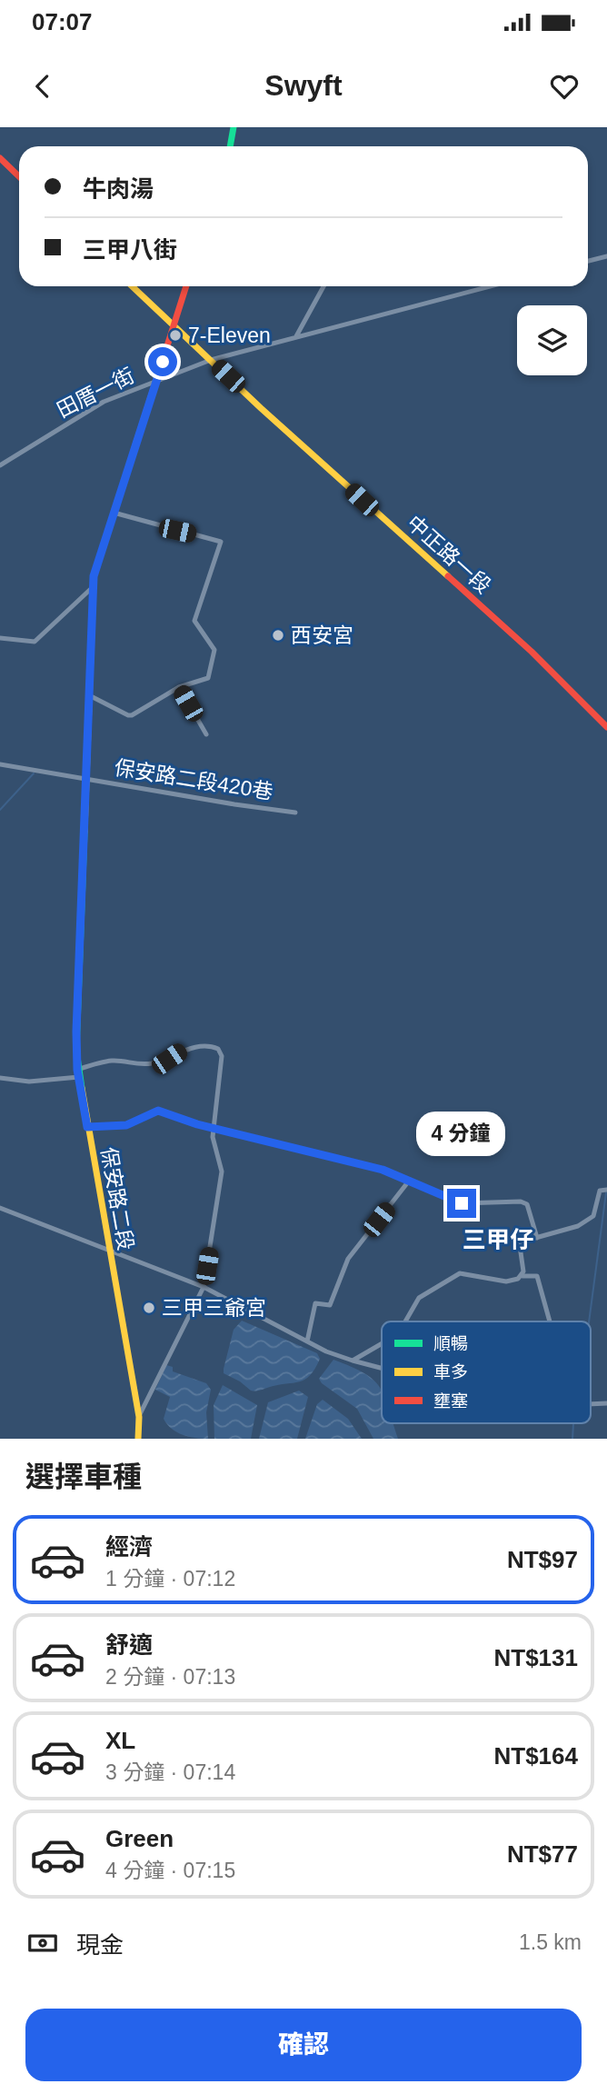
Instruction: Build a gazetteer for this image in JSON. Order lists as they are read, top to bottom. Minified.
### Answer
{"streets":{"street":["田厝一街","中正路一段","保安路二段420巷","保安路二段"]},"crossings":[["田厝一街","中正路一段"],["田厝一街","保安路二段"],["中正路一段","保安路二段"],["保安路二段420巷","保安路二段"]],"districts":["三甲仔"],"places":["7-Eleven","西安宮","三甲三爺宮"],"legend":["順暢","車多","壅塞"],"page":{"status":"07:07","header":"Swyft","banner":["牛肉湯","三甲八街"],"bubble":"4 分鐘","heading":"選擇車種","list":[{"name":"經濟","note":"1 分鐘 · 07:12","value":"NT$97"},{"name":"舒適","note":"2 分鐘 · 07:13","value":"NT$131"},{"name":"XL","note":"3 分鐘 · 07:14","value":"NT$164"},{"name":"Green","note":"4 分鐘 · 07:15","value":"NT$77"}],"pay":["現金","1.5 km"],"buttons":"確認"}}
